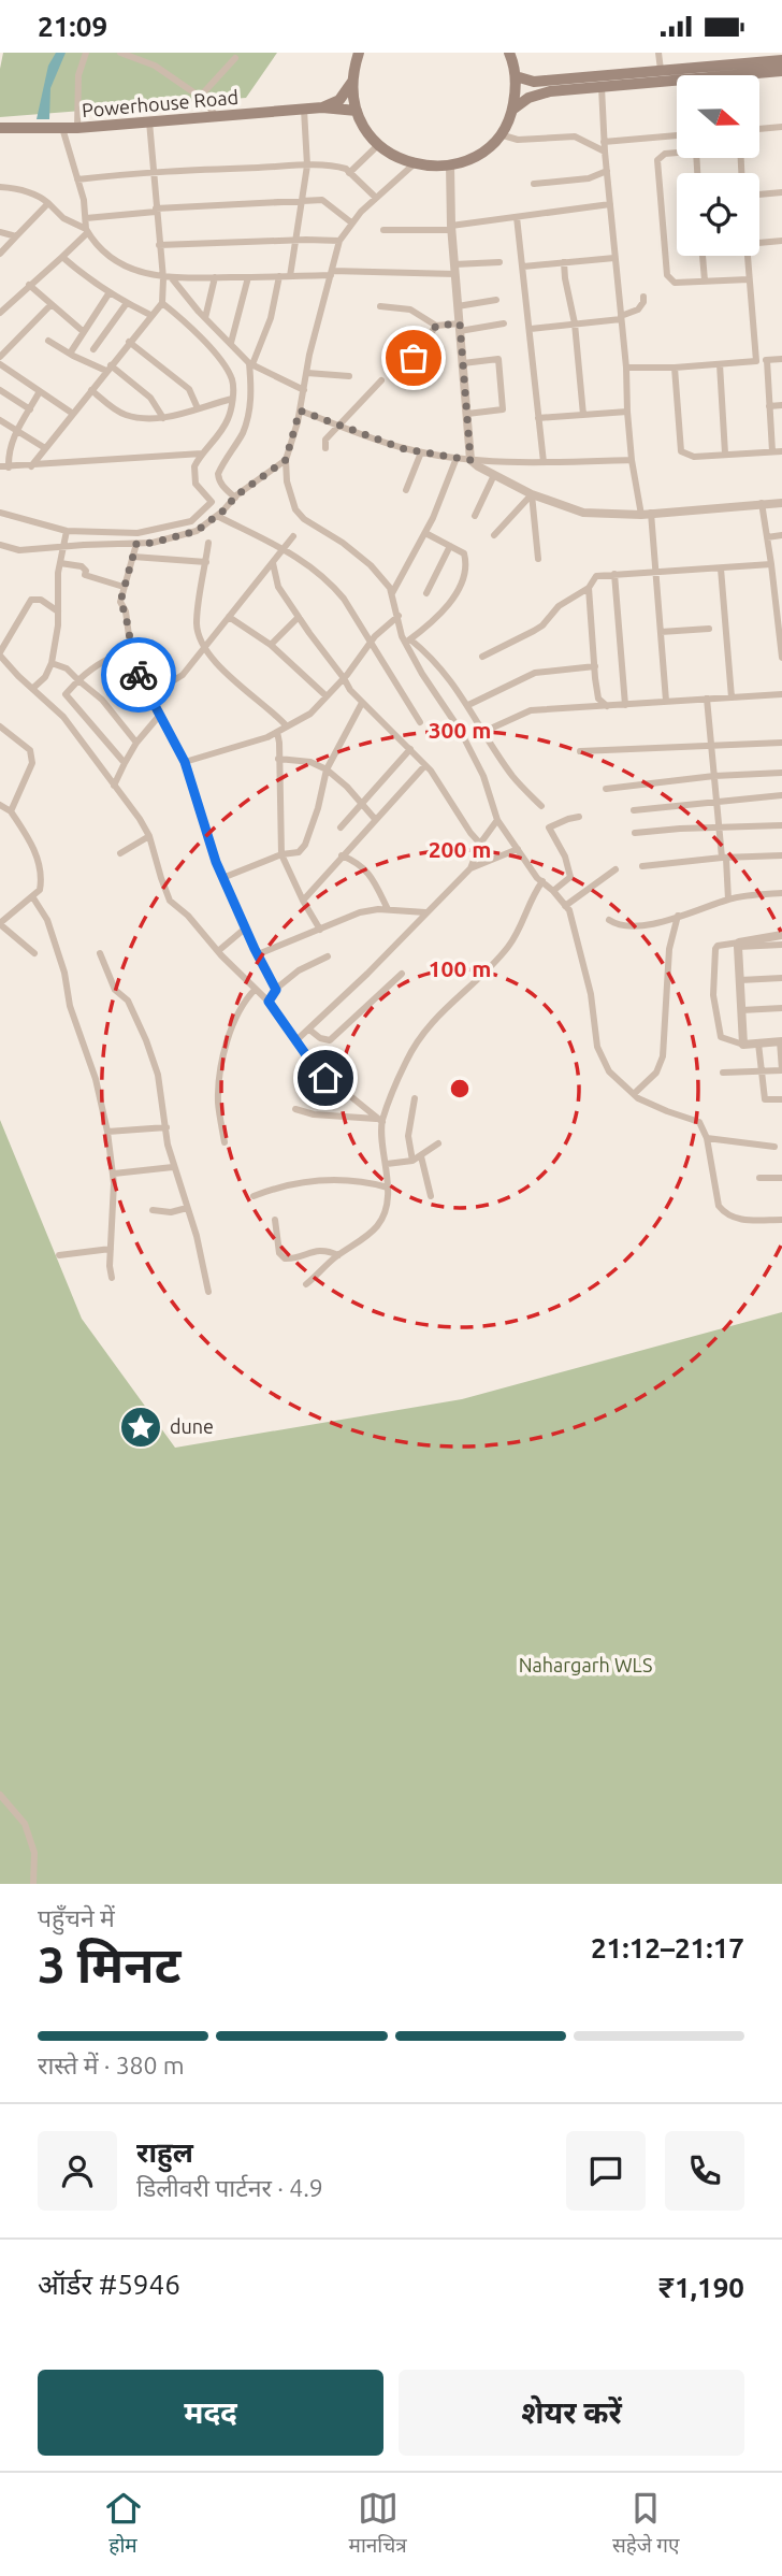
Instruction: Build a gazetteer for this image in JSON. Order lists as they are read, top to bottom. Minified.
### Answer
{"streets":{"main road":["Powerhouse Road"]},"parks":["Nahargarh WLS"],"places":{"place":["dune"]},"north":"right","page":{"status":"21:09","heading":["3 मिनट","पहुँचने में","21:12–21:17"],"panel":["राहुल","डिलीवरी पार्टनर · 4.9","ऑर्डर #5946","₹1,190"],"bar":"रास्ते में · 380 m","buttons":["मदद","शेयर करें"],"tabs":["होम","मानचित्र","सहेजे गए"]},"rings":["300 m","200 m","100 m"]}
